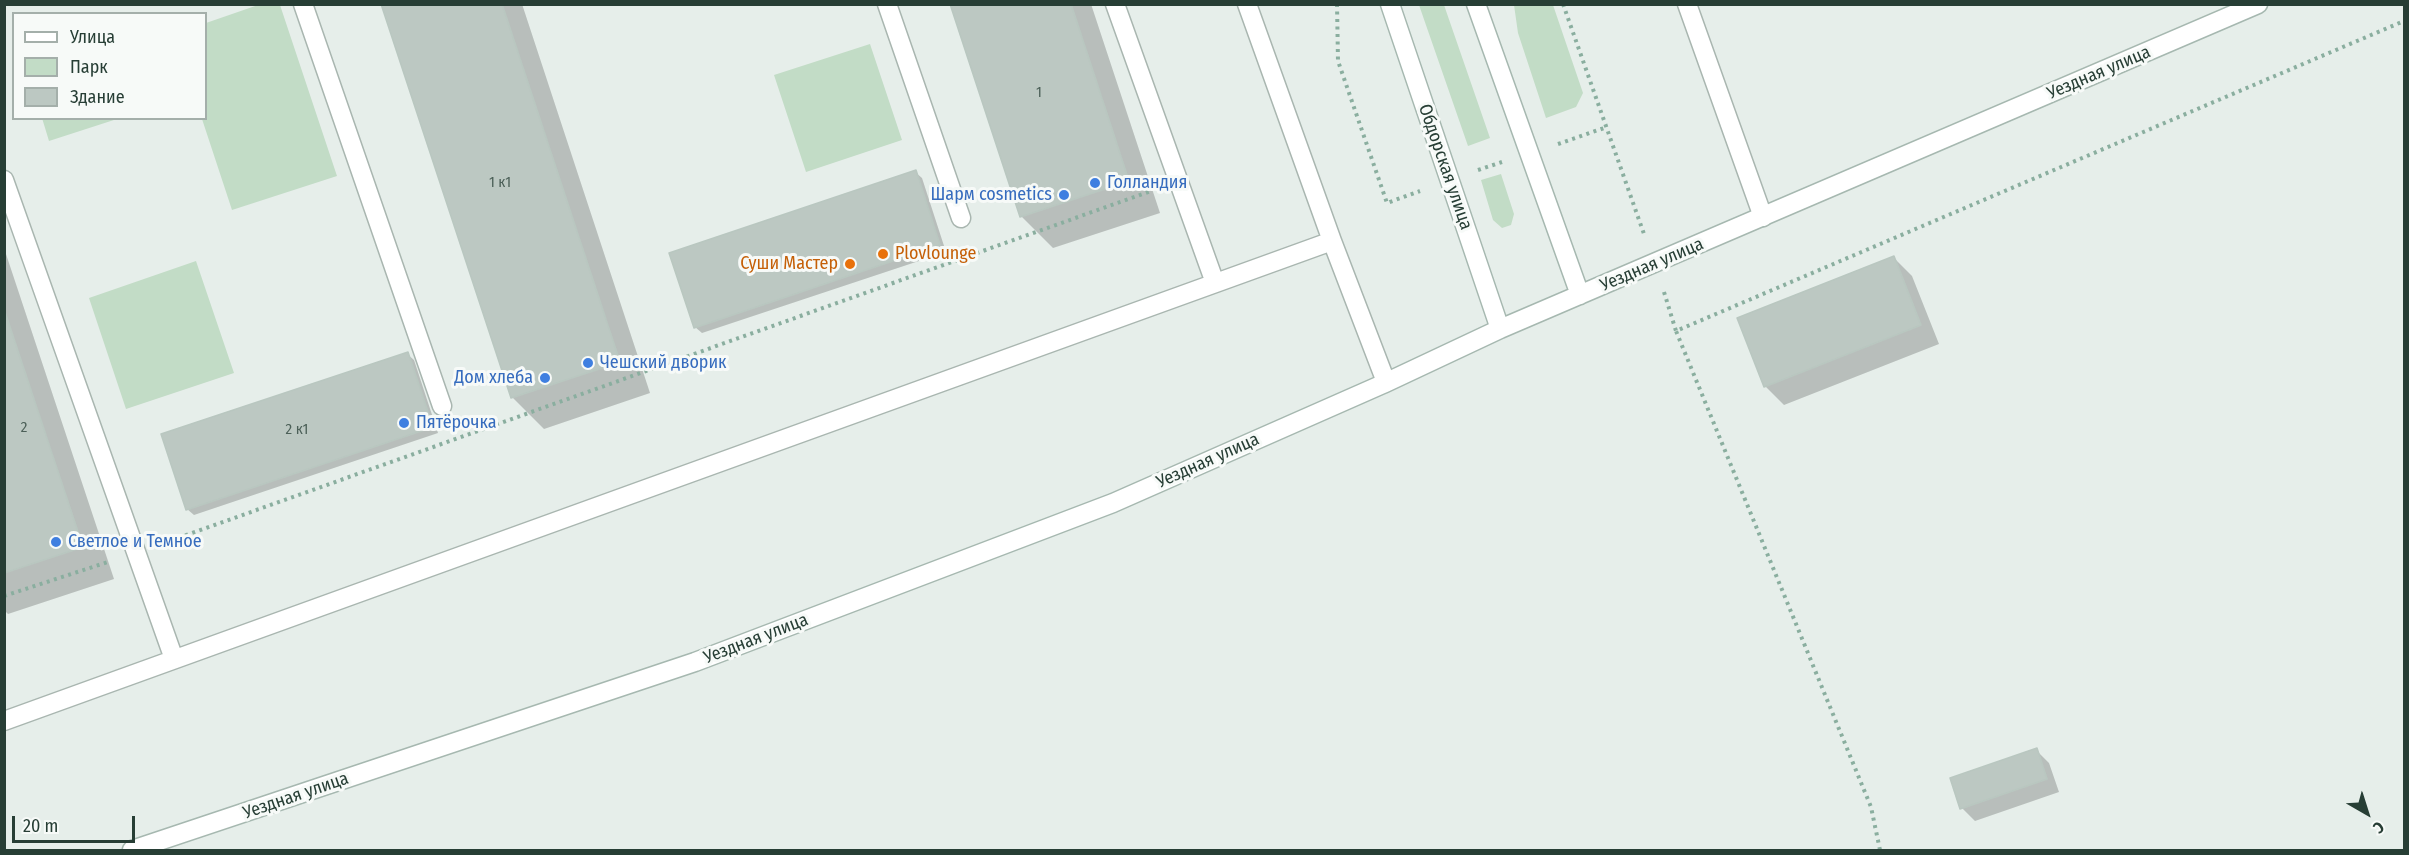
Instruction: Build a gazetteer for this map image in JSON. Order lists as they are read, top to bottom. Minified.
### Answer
{"streets":{"street":["Уездная улица","Обдорская улица"]},"crossings":[["Уездная улица","Обдорская улица"]],"places":["Голландия","Шарм cosmetics","Plovlounge","Суши Мастер","Чешский дворик","Дом хлеба","Пятёрочка","Светлое и Темное"],"house_numbers":["1","1 к1","2","2 к1"],"legend":["Улица","Парк","Здание"],"scale_bar":"20 m","north":"bottom right"}
